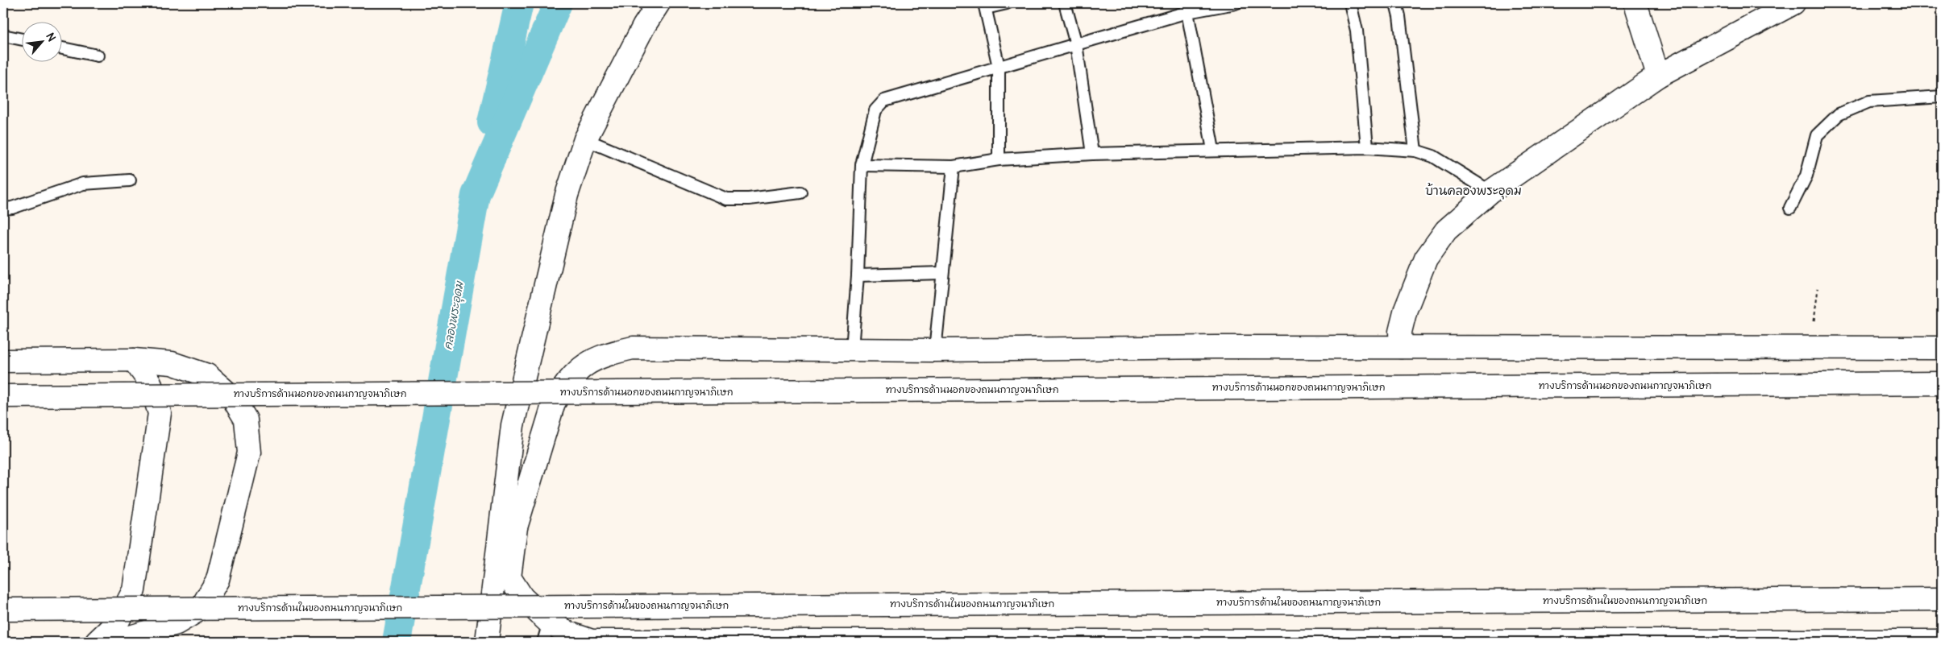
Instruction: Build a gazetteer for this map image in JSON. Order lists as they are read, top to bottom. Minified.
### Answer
{"streets":{"main road":["ทางบริการด้านนอกของถนนกาญจนาภิเษก","ทางบริการด้านในของถนนกาญจนาภิเษก"]},"districts":["บ้านคลองพระอุดม"],"water":["คลองพระอุดม"],"north":"top right"}
